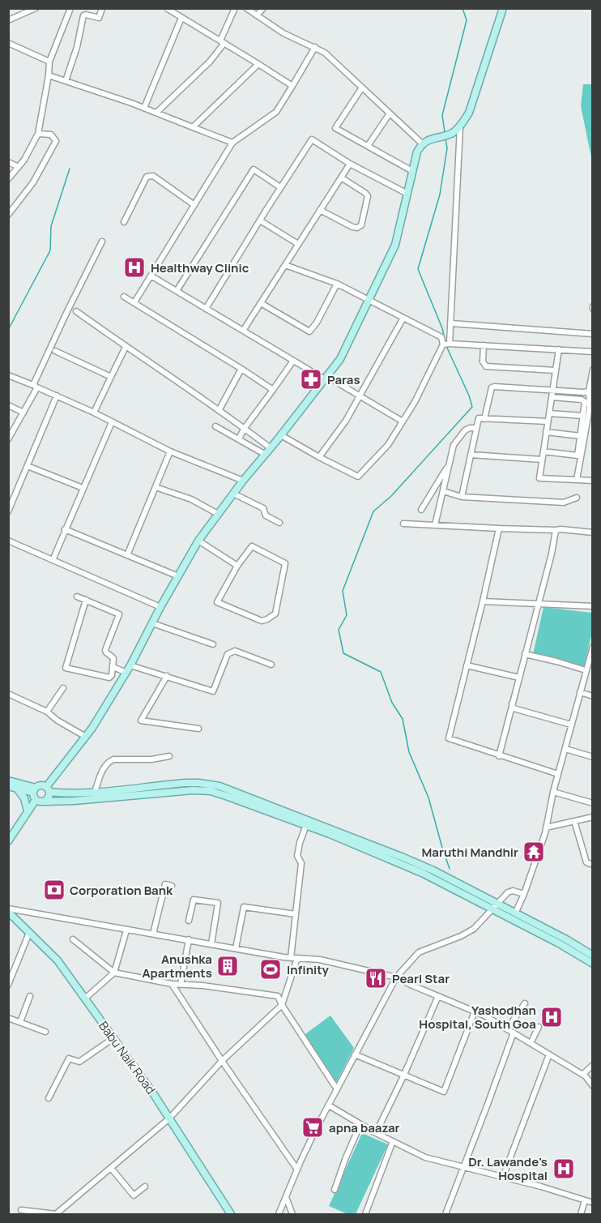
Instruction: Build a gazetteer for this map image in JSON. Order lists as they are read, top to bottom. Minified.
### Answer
{"streets":{"main road":["Babu Naik Road"]},"places":{"hospital":["Healthway Clinic","Yashodhan Hospital, South Goa","Dr. Lawande's Hospital"],"pharmacy":["Paras"],"temple":["Maruthi Mandhir"],"bank":["Corporation Bank"],"building":["Anushka Apartments"],"sports":["Infinity"],"restaurant":["Pearl Star"],"supermarket":["apna baazar"]}}
